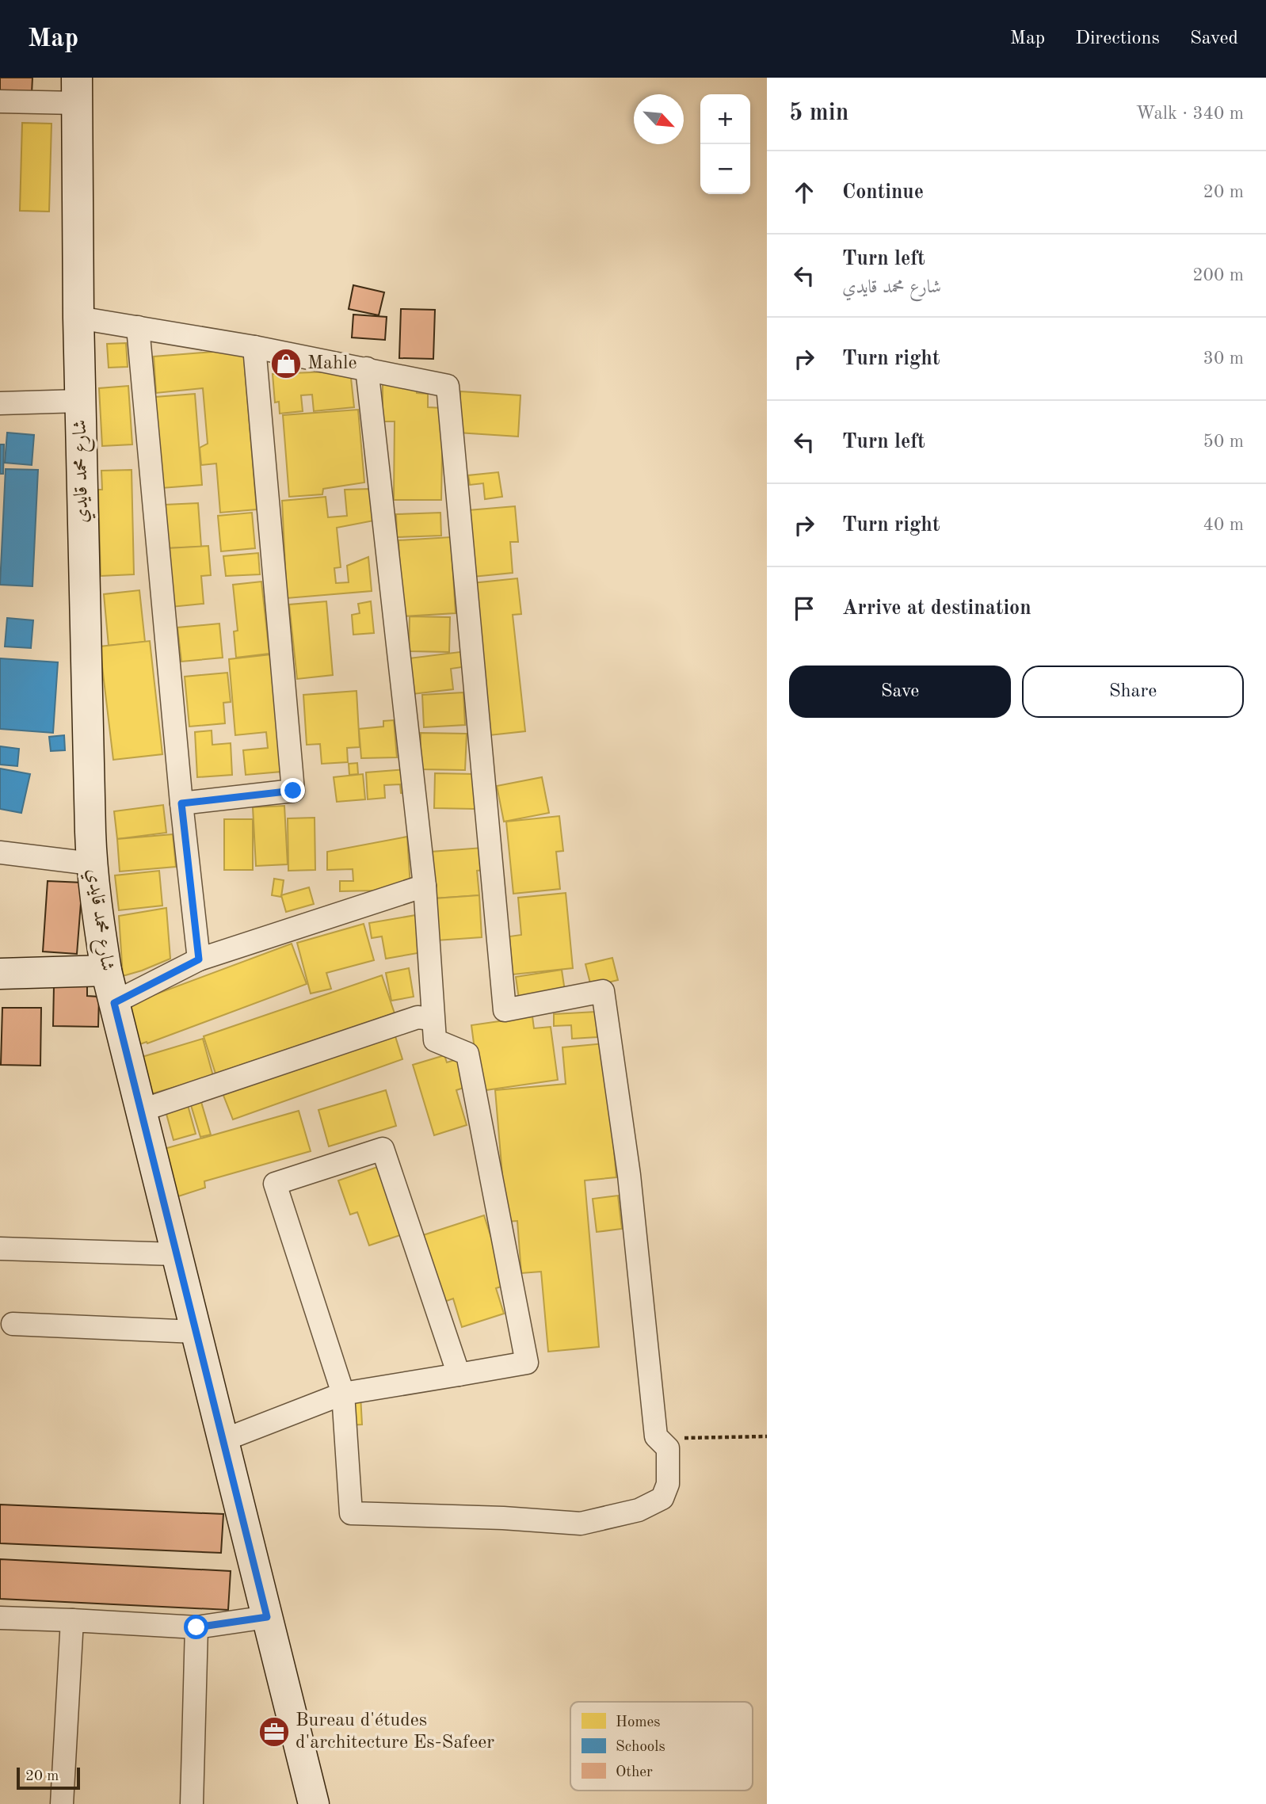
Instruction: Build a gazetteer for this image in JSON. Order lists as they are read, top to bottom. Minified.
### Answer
{"streets":{"main road":["شارع محمد قايدي"]},"places":{"shop":["Mahle"],"office":["Bureau d'études d'architecture Es-Safeer"]},"legend":["Homes","Schools","Other"],"scale_bar":"20 m","north":"bottom right","page":{"header":"Map","nav":["Map","Directions","Saved"],"heading":["5 min","Walk · 340 m"],"map_buttons":["+","−"],"list":[["Continue","20 m"],["Turn left","شارع محمد قايدي","200 m"],["Turn right","30 m"],["Turn left","50 m"],["Turn right","40 m"],"Arrive at destination"],"buttons":["Save","Share"],"scale":"20 m"}}
